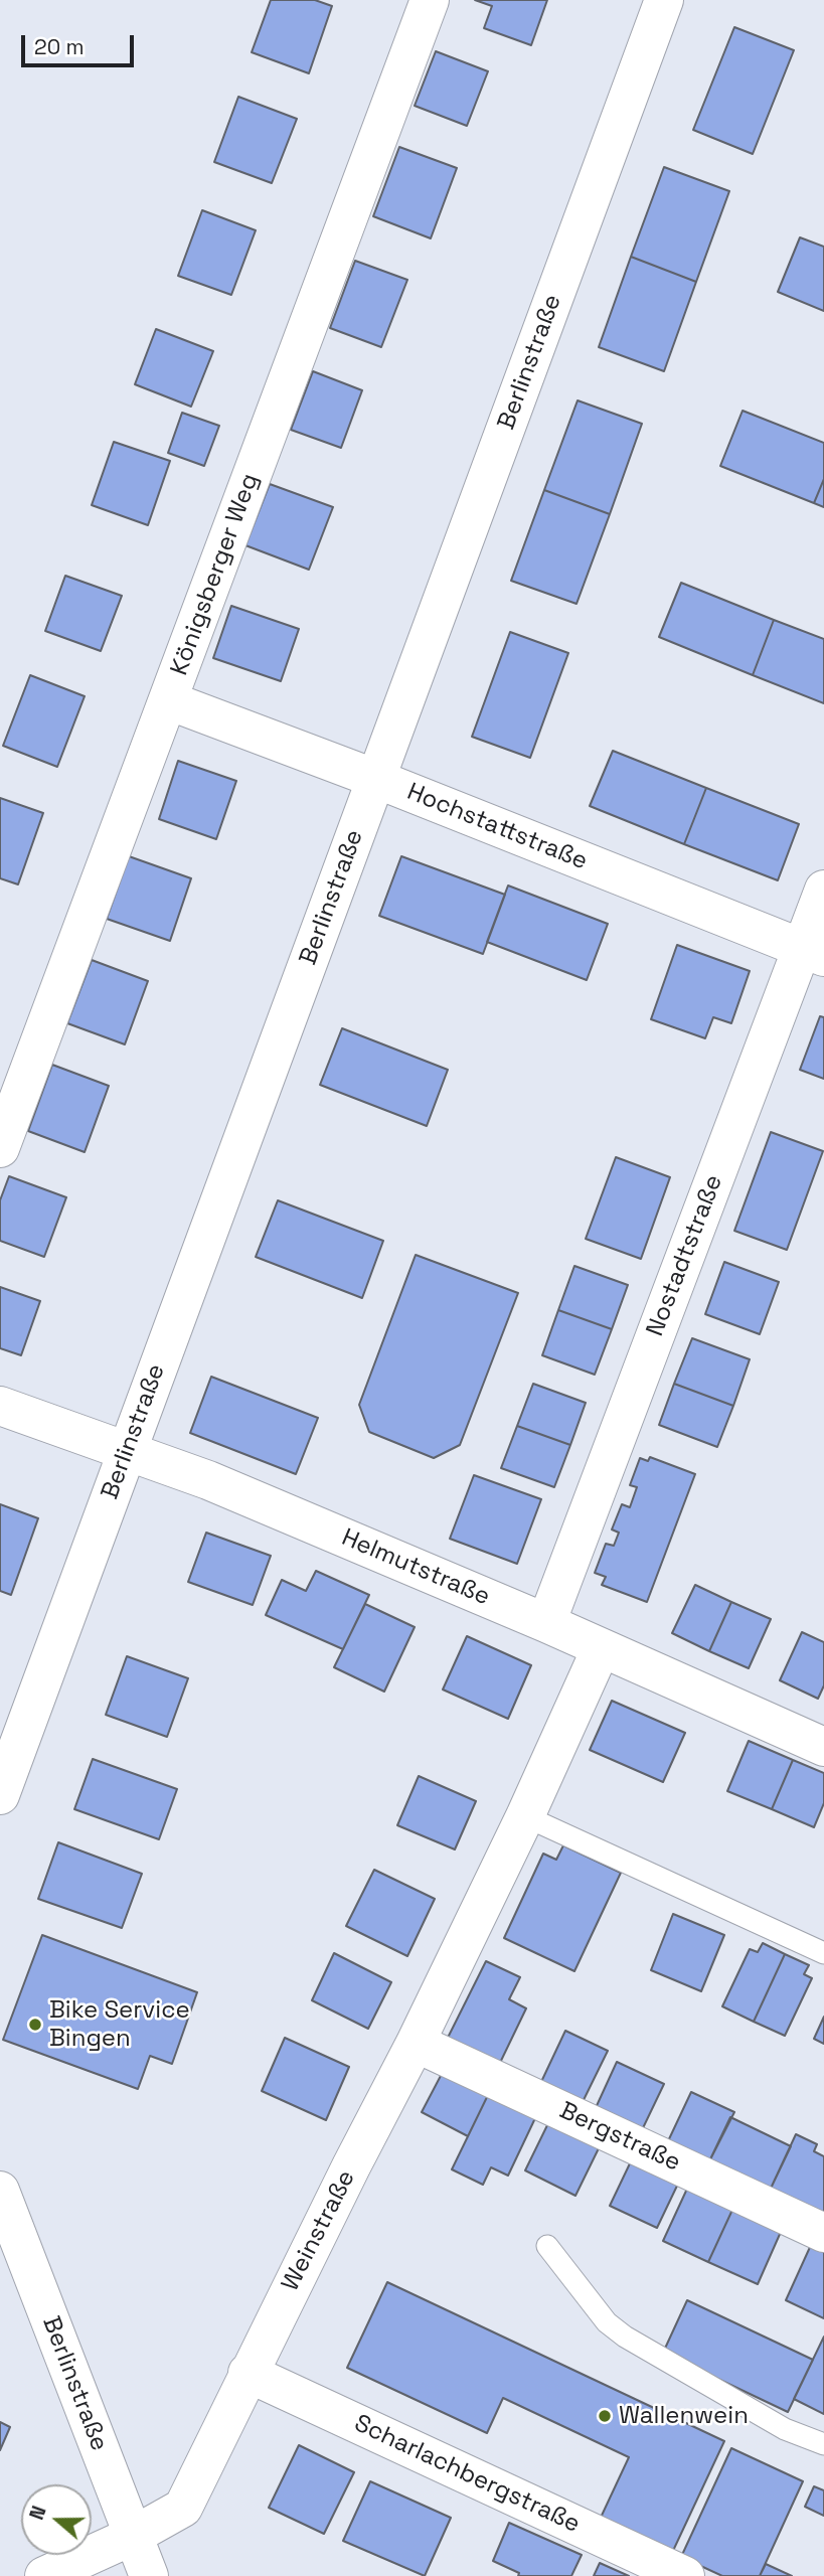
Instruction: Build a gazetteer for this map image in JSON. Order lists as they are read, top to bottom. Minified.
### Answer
{"streets":{"street":["Berlinstraße","Königsberger Weg","Hochstattstraße","Nostadtstraße","Helmutstraße","Bergstraße","Weinstraße","Scharlachbergstraße"]},"crossings":[["Berlinstraße","Hochstattstraße"],["Berlinstraße","Helmutstraße"],["Berlinstraße","Weinstraße"],["Königsberger Weg","Hochstattstraße"],["Hochstattstraße","Nostadtstraße"],["Nostadtstraße","Helmutstraße"],["Helmutstraße","Weinstraße"],["Bergstraße","Weinstraße"],["Weinstraße","Scharlachbergstraße"]],"places":["Bike Service Bingen","Wallenwein"],"scale_bar":"20 m","north":"left"}
